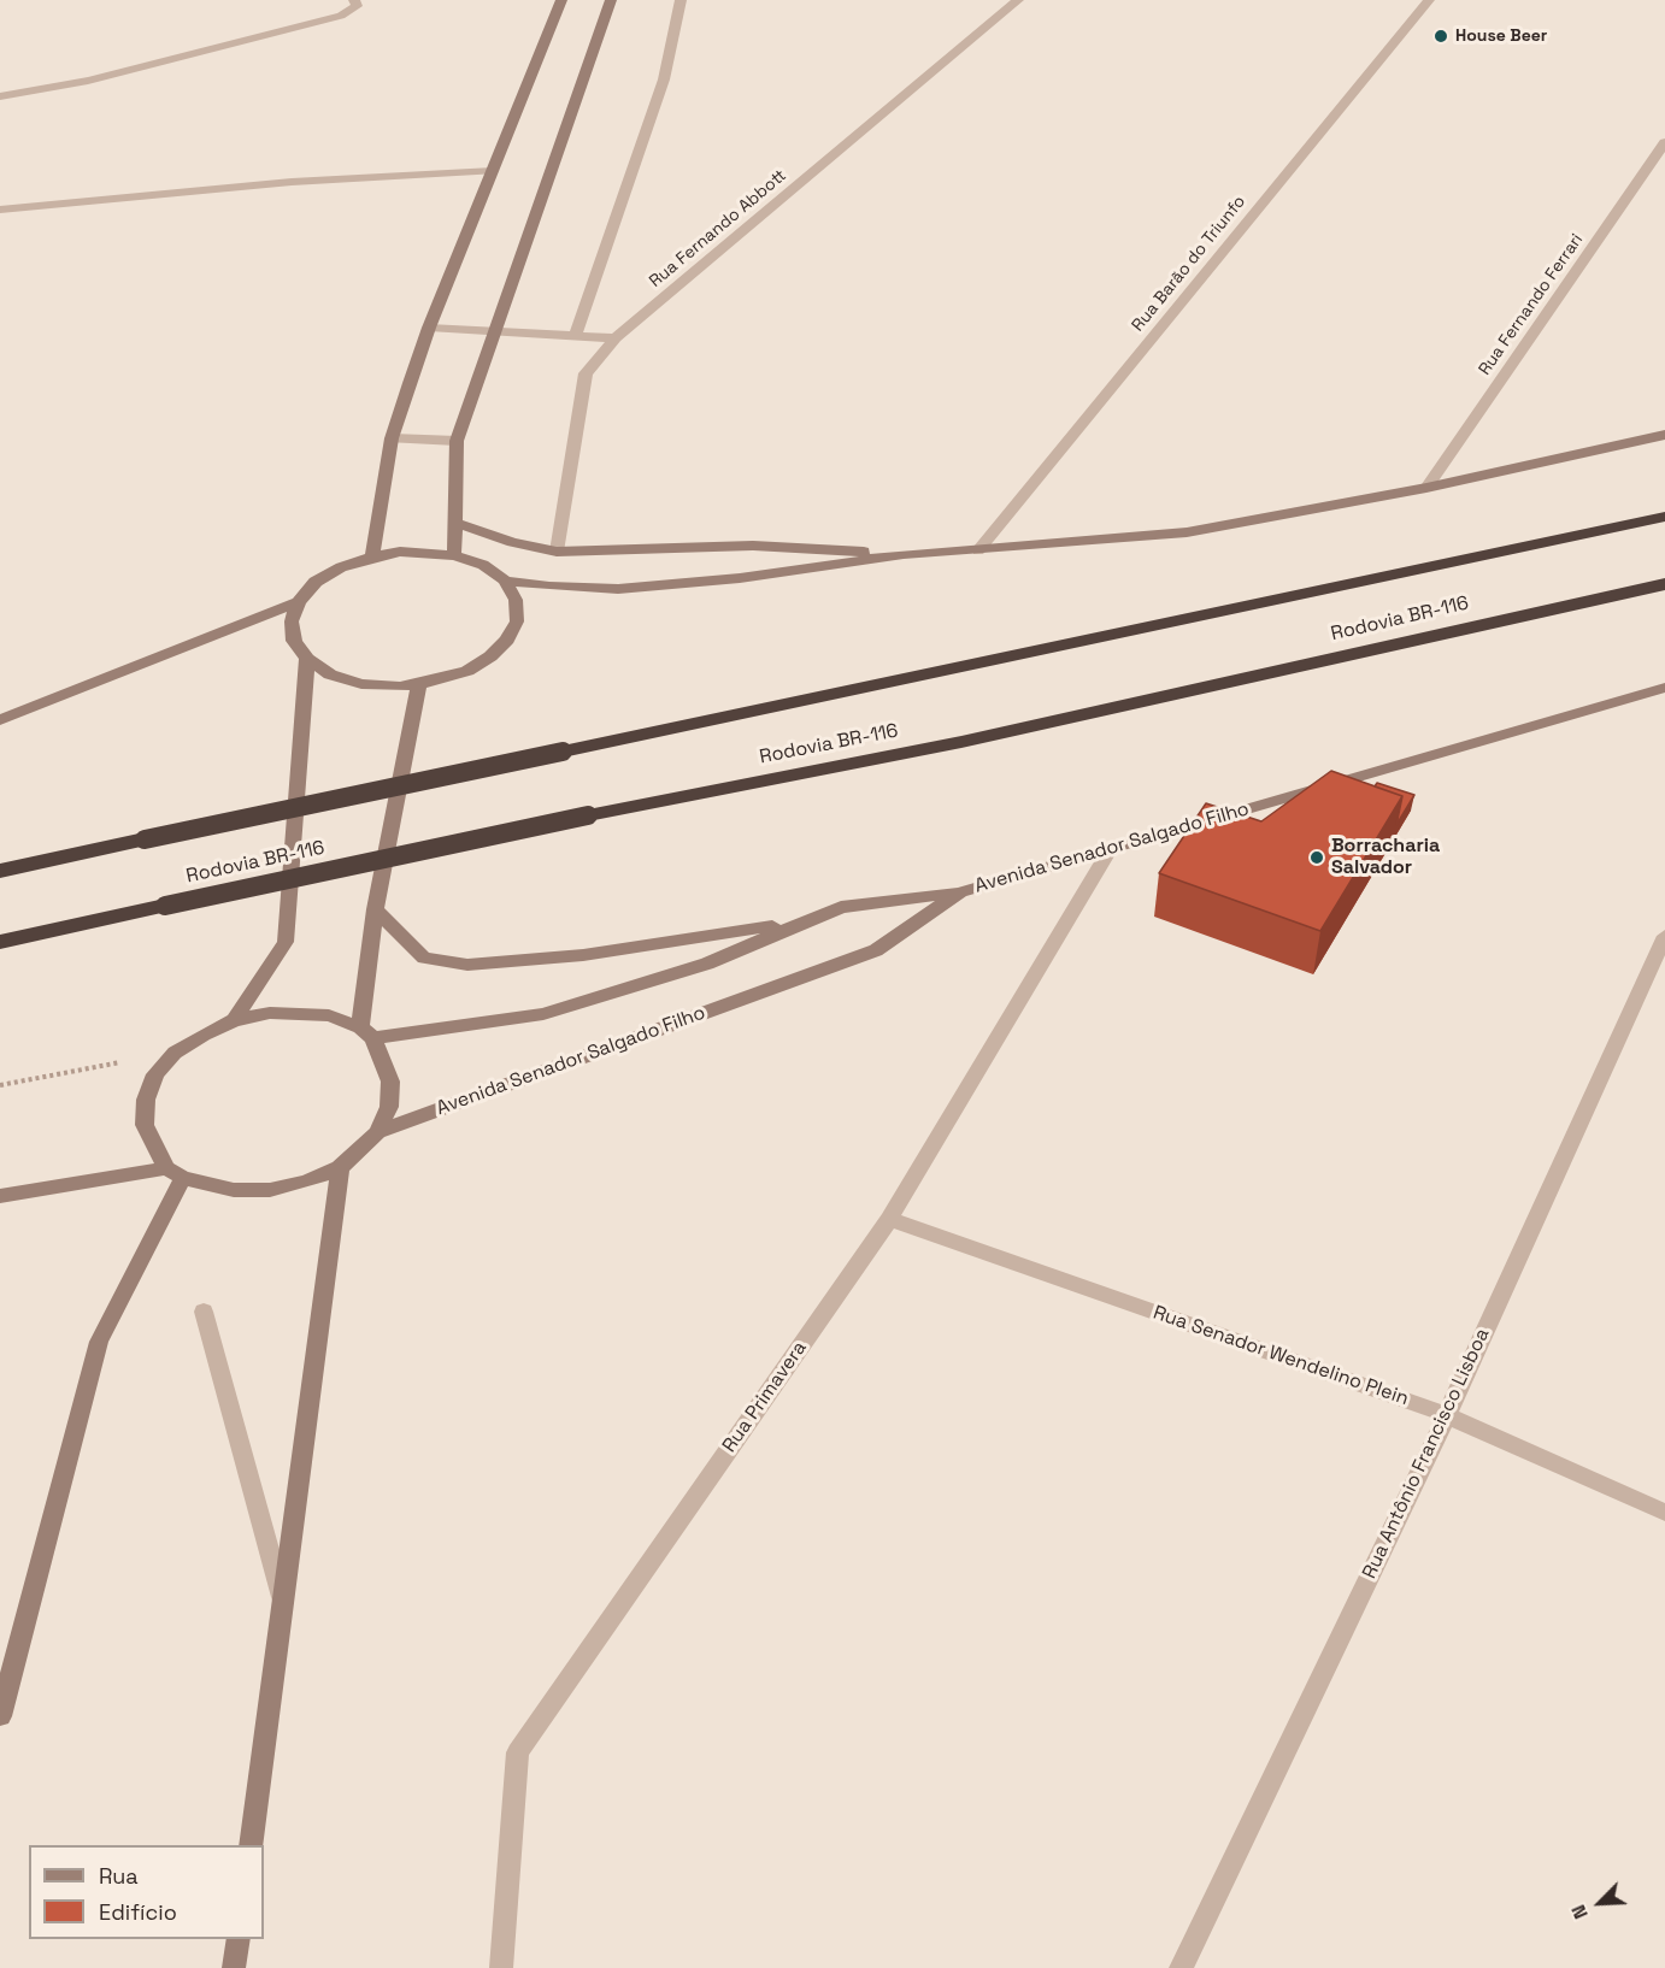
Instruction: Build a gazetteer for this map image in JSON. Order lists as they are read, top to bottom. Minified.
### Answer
{"streets":{"highway":["Rodovia BR-116"],"main road":["Avenida Senador Salgado Filho"],"street":["Rua Fernando Abbott","Rua Barão do Triunfo","Rua Fernando Ferrari","Rua Senador Wendelino Plein","Rua Primavera","Rua Antônio Francisco Lisboa"]},"crossings":[["Avenida Senador Salgado Filho","Rua Primavera"],["Rua Senador Wendelino Plein","Rua Primavera"],["Rua Senador Wendelino Plein","Rua Antônio Francisco Lisboa"]],"places":["House Beer","Borracharia Salvador"],"legend":["Rua","Edifício"],"north":"bottom left"}
